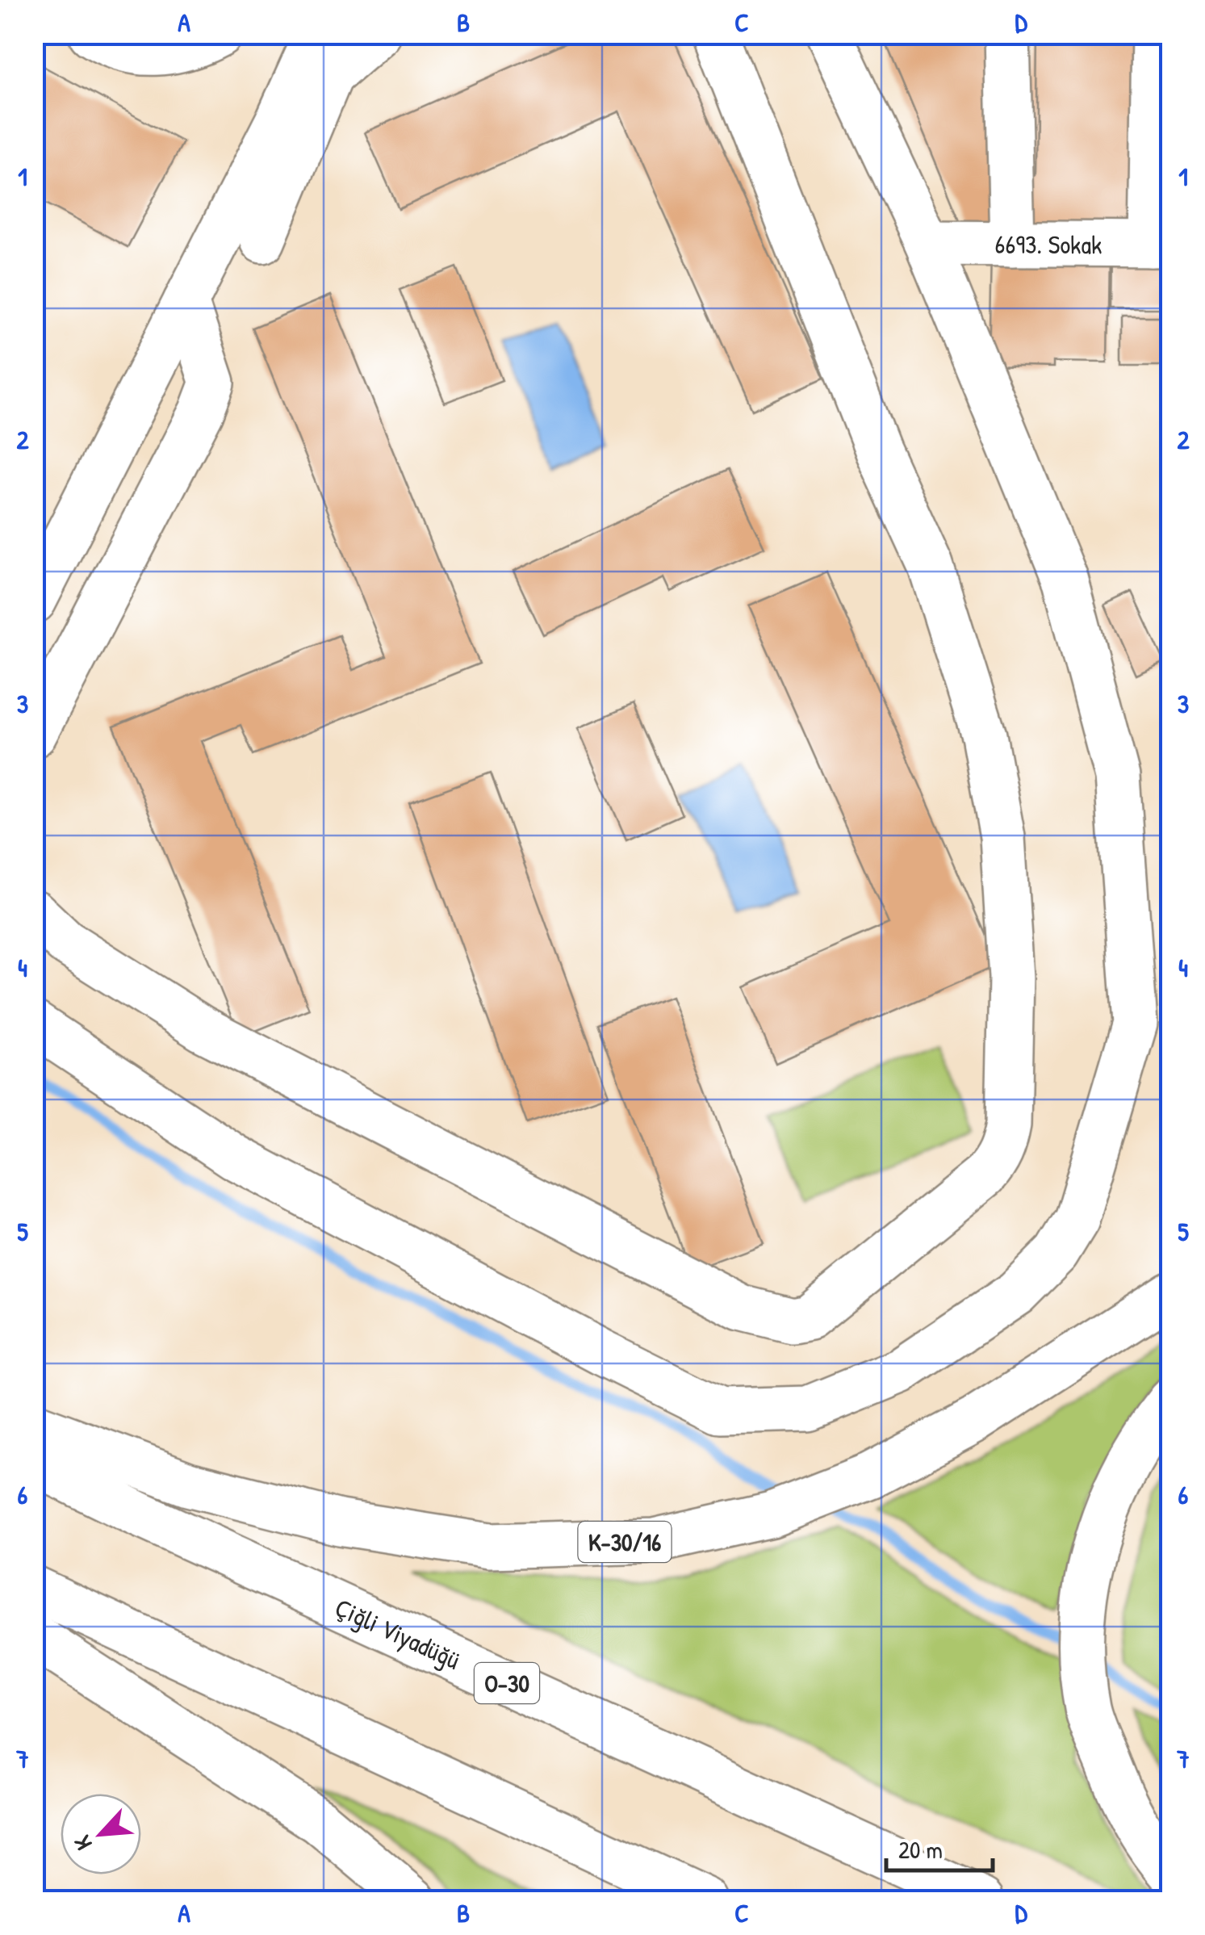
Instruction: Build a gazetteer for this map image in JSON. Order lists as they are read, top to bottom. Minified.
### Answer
{"streets":{"main road":["6693. Sokak","K-30/16","Çiğli Viyadüğü","O-30"]},"scale_bar":"20 m","north":"bottom left","grid":{"columns":["A","B","C","D"],"rows":["1","2","3","4","5","6","7"]}}
